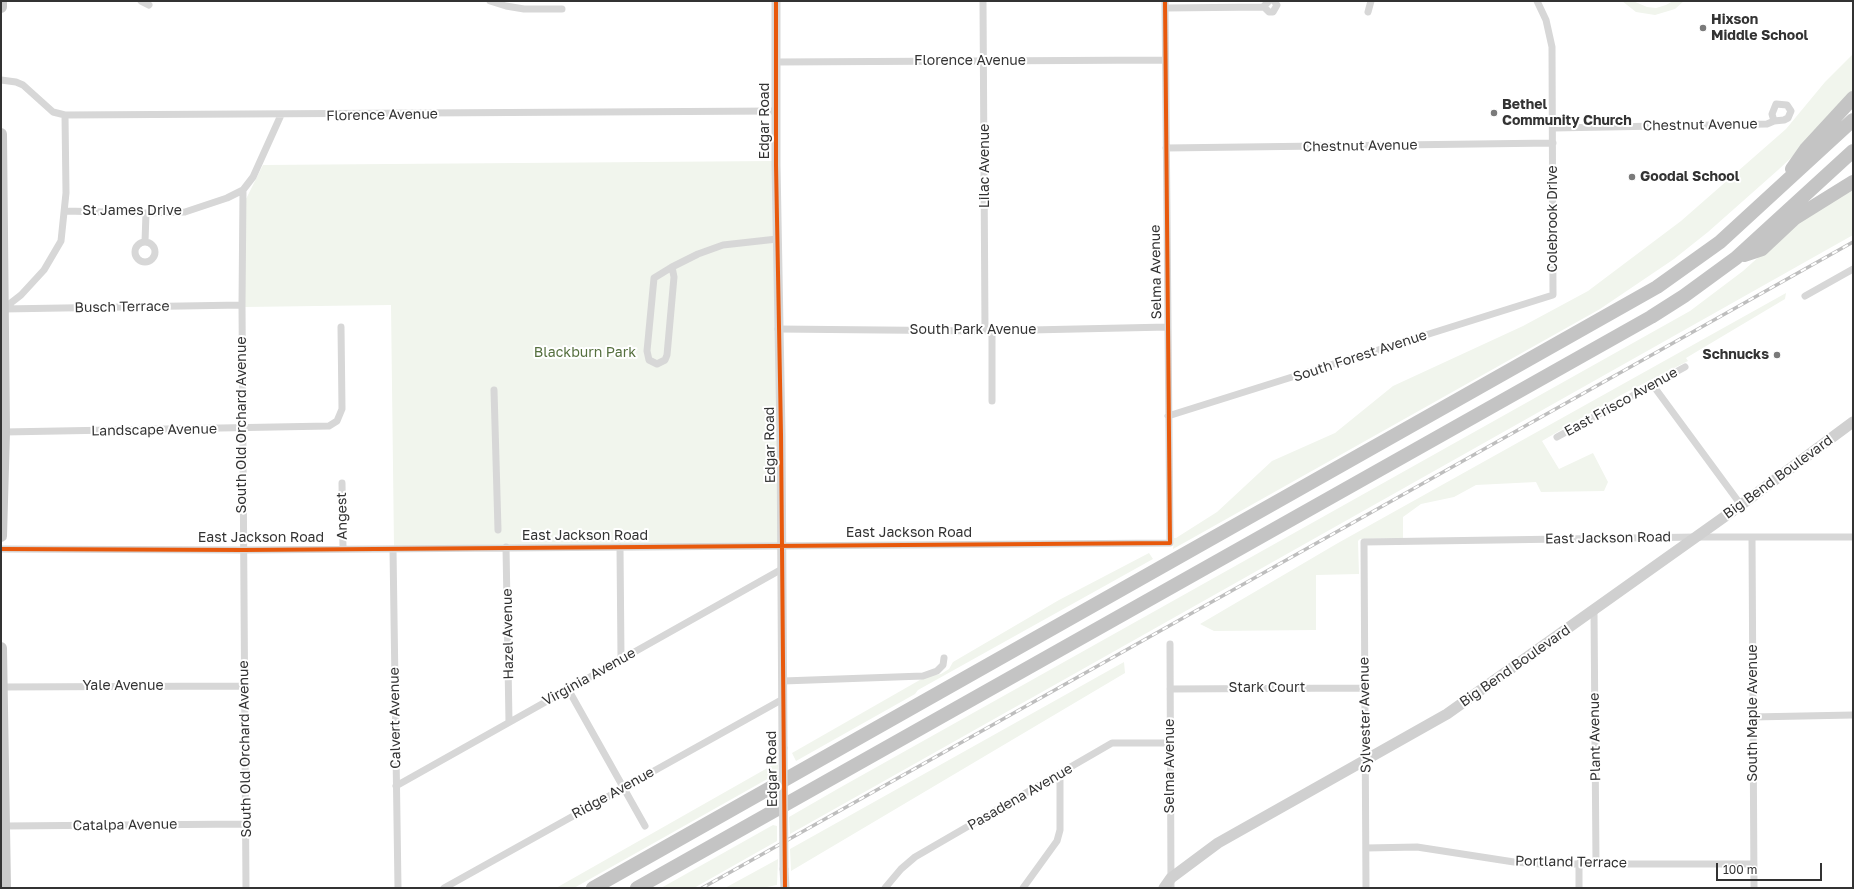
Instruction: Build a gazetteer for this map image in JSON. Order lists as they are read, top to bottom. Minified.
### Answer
{"streets":{"main road":["Big Bend Boulevard"],"street":["Florence Avenue","Edgar Road","Chestnut Avenue","Lilac Avenue","St James Drive","Colebrook Drive","Selma Avenue","Busch Terrace","South Park Avenue","South Forest Avenue","East Frisco Avenue","South Old Orchard Avenue","Landscape Avenue","Angest","East Jackson Road","Hazel Avenue","Virginia Avenue","Yale Avenue","Stark Court","South Maple Avenue","Sylvester Avenue","Calvert Avenue","Plant Avenue","Ridge Avenue","Pasadena Avenue","Catalpa Avenue","Portland Terrace"]},"crossings":[["Florence Avenue","Edgar Road"],["Florence Avenue","Lilac Avenue"],["Florence Avenue","Selma Avenue"],["Edgar Road","South Park Avenue"],["Edgar Road","East Jackson Road"],["Edgar Road","Virginia Avenue"],["Edgar Road","Ridge Avenue"],["Chestnut Avenue","Colebrook Drive"],["Chestnut Avenue","Selma Avenue"],["Lilac Avenue","South Park Avenue"],["St James Drive","South Old Orchard Avenue"],["Colebrook Drive","South Forest Avenue"],["Selma Avenue","South Park Avenue"],["Selma Avenue","South Forest Avenue"],["Selma Avenue","Big Bend Boulevard"],["Selma Avenue","East Jackson Road"],["Selma Avenue","Stark Court"],["Selma Avenue","Pasadena Avenue"],["Busch Terrace","South Old Orchard Avenue"],["South Old Orchard Avenue","Landscape Avenue"],["South Old Orchard Avenue","East Jackson Road"],["South Old Orchard Avenue","Yale Avenue"],["South Old Orchard Avenue","Catalpa Avenue"],["Big Bend Boulevard","East Jackson Road"],["Big Bend Boulevard","Sylvester Avenue"],["Big Bend Boulevard","Plant Avenue"],["Angest","East Jackson Road"],["East Jackson Road","Hazel Avenue"],["East Jackson Road","South Maple Avenue"],["East Jackson Road","Sylvester Avenue"],["East Jackson Road","Calvert Avenue"],["Hazel Avenue","Virginia Avenue"],["Virginia Avenue","Calvert Avenue"],["Stark Court","Sylvester Avenue"],["South Maple Avenue","Portland Terrace"],["Sylvester Avenue","Portland Terrace"],["Plant Avenue","Portland Terrace"]],"parks":["Blackburn Park"],"places":["Hixson Middle School","Bethel Community Church","Goodal School","Schnucks"],"scale_bar":"100 m"}
